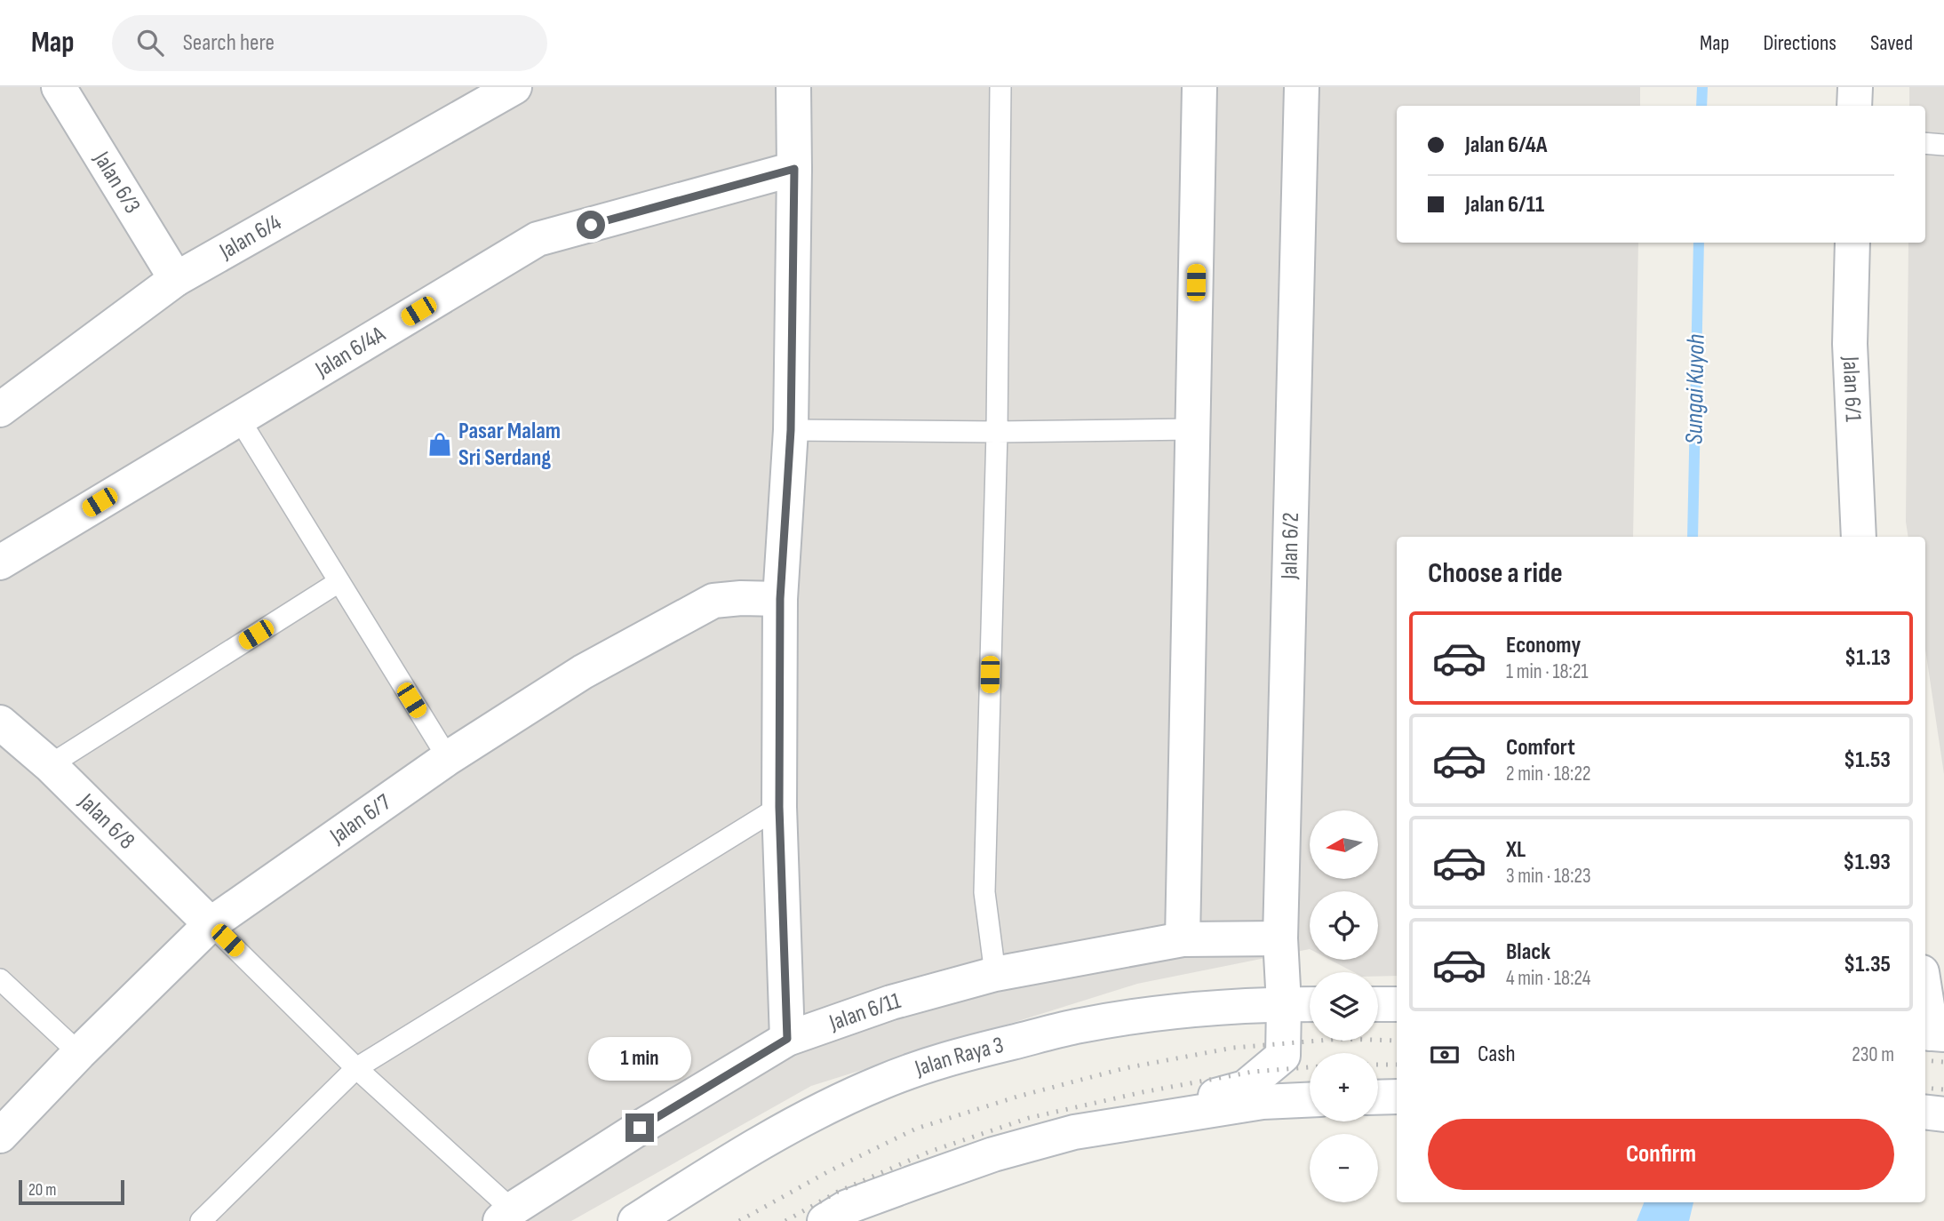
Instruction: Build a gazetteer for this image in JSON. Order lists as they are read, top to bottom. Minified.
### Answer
{"streets":{"street":["Jalan 6/3","Jalan 6/4","Jalan 6/4A","Jalan 6/1","Jalan 6/2","Jalan 6/7","Jalan 6/8","Jalan 6/11","Jalan Raya 3"]},"crossings":[["Jalan 6/3","Jalan 6/4"],["Jalan 6/2","Jalan 6/11"],["Jalan 6/2","Jalan Raya 3"],["Jalan 6/7","Jalan 6/8"]],"water":["Sungai Kuyoh"],"places":{"shop":["Pasar Malam Sri Serdang"]},"scale_bar":"20 m","north":"left","page":{"header":"Map","search":"Search here","nav":["Map","Directions","Saved"],"banner":["Jalan 6/4A","Jalan 6/11"],"heading":"Choose a ride","list":[{"name":"Economy","note":"1 min · 18:21","value":"$1.13"},{"name":"Comfort","note":"2 min · 18:22","value":"$1.53"},{"name":"XL","note":"3 min · 18:23","value":"$1.93"},{"name":"Black","note":"4 min · 18:24","value":"$1.35"}],"map_buttons":["+","−"],"pay":["Cash","230 m"],"bubble":"1 min","buttons":"Confirm","scale":"20 m"}}
